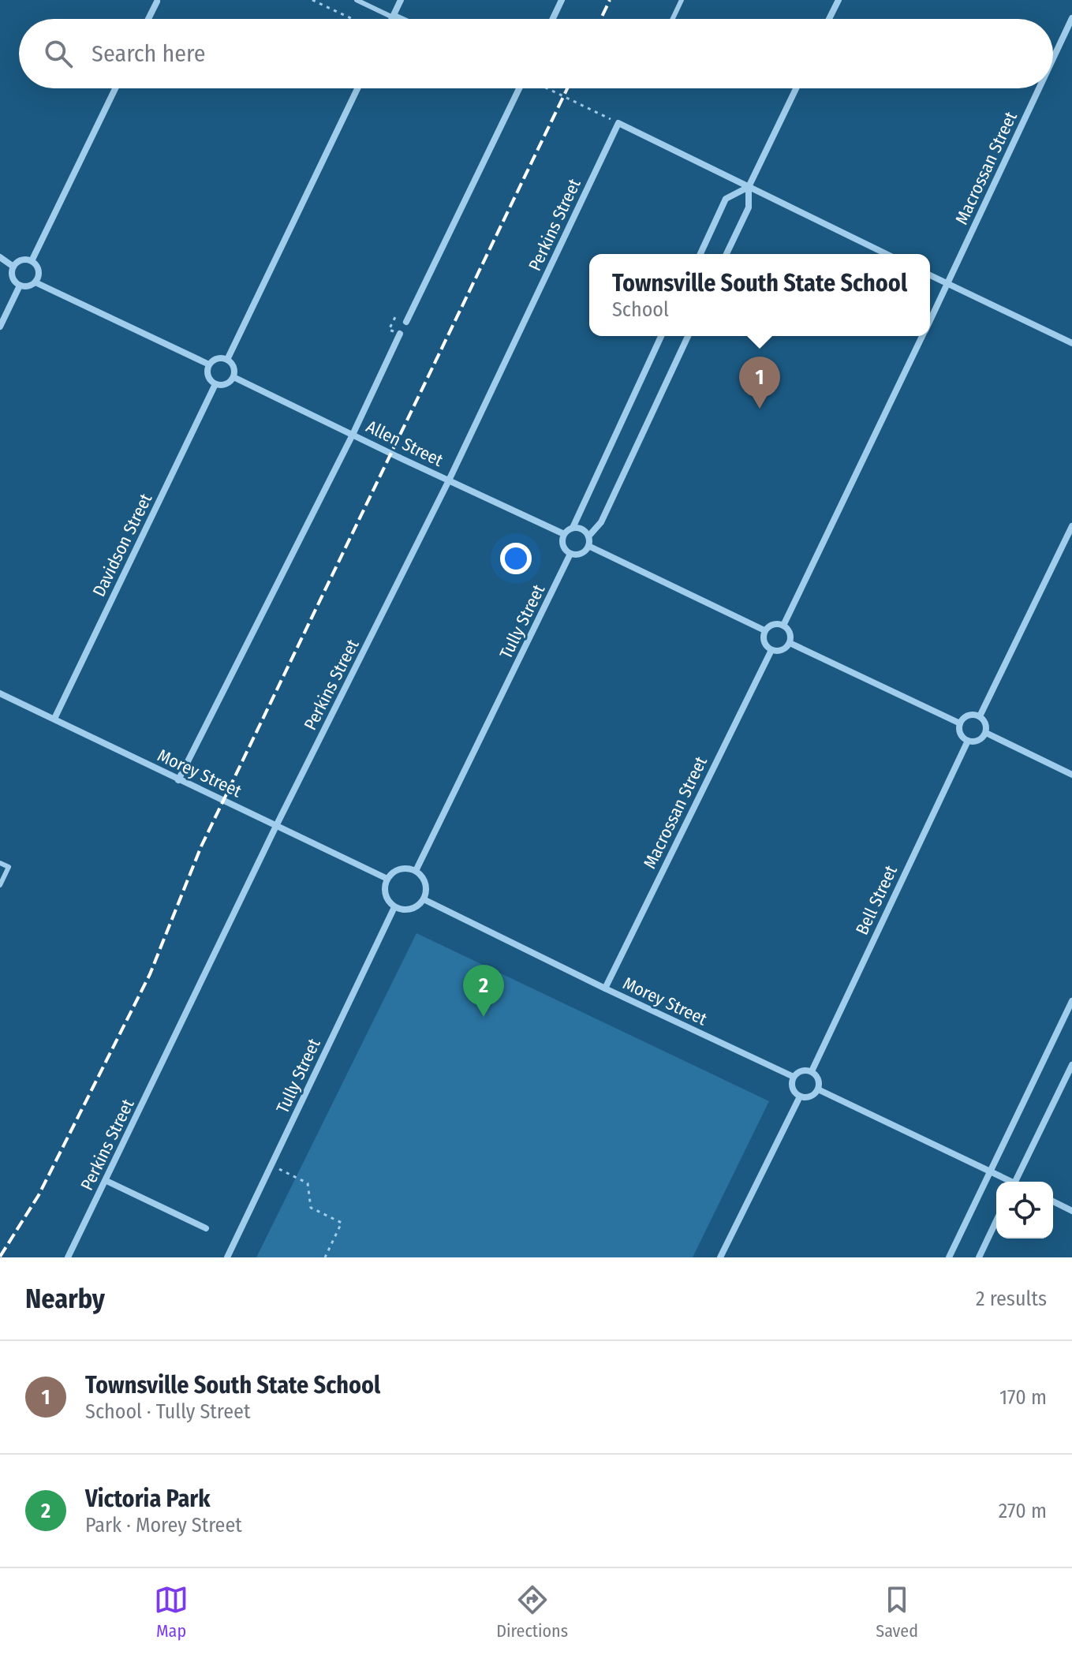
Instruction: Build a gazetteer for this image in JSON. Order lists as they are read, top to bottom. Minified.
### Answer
{"streets":{"street":["Macrossan Street","Perkins Street","Allen Street","Davidson Street","Tully Street","Morey Street","Bell Street"]},"crossings":[["Macrossan Street","Morey Street"],["Perkins Street","Allen Street"],["Perkins Street","Morey Street"],["Allen Street","Davidson Street"],["Allen Street","Tully Street"],["Davidson Street","Morey Street"],["Tully Street","Morey Street"],["Morey Street","Bell Street"]],"page":{"search":"Search here","popup":["Townsville South State School","School"],"pins":["1","2"],"heading":["Nearby","2 results"],"list":[{"mark":"1","name":"Townsville South State School","note":"School · Tully Street","value":"170 m"},{"mark":"2","name":"Victoria Park","note":"Park · Morey Street","value":"270 m"}],"nav":["Map","Directions","Saved"]}}
